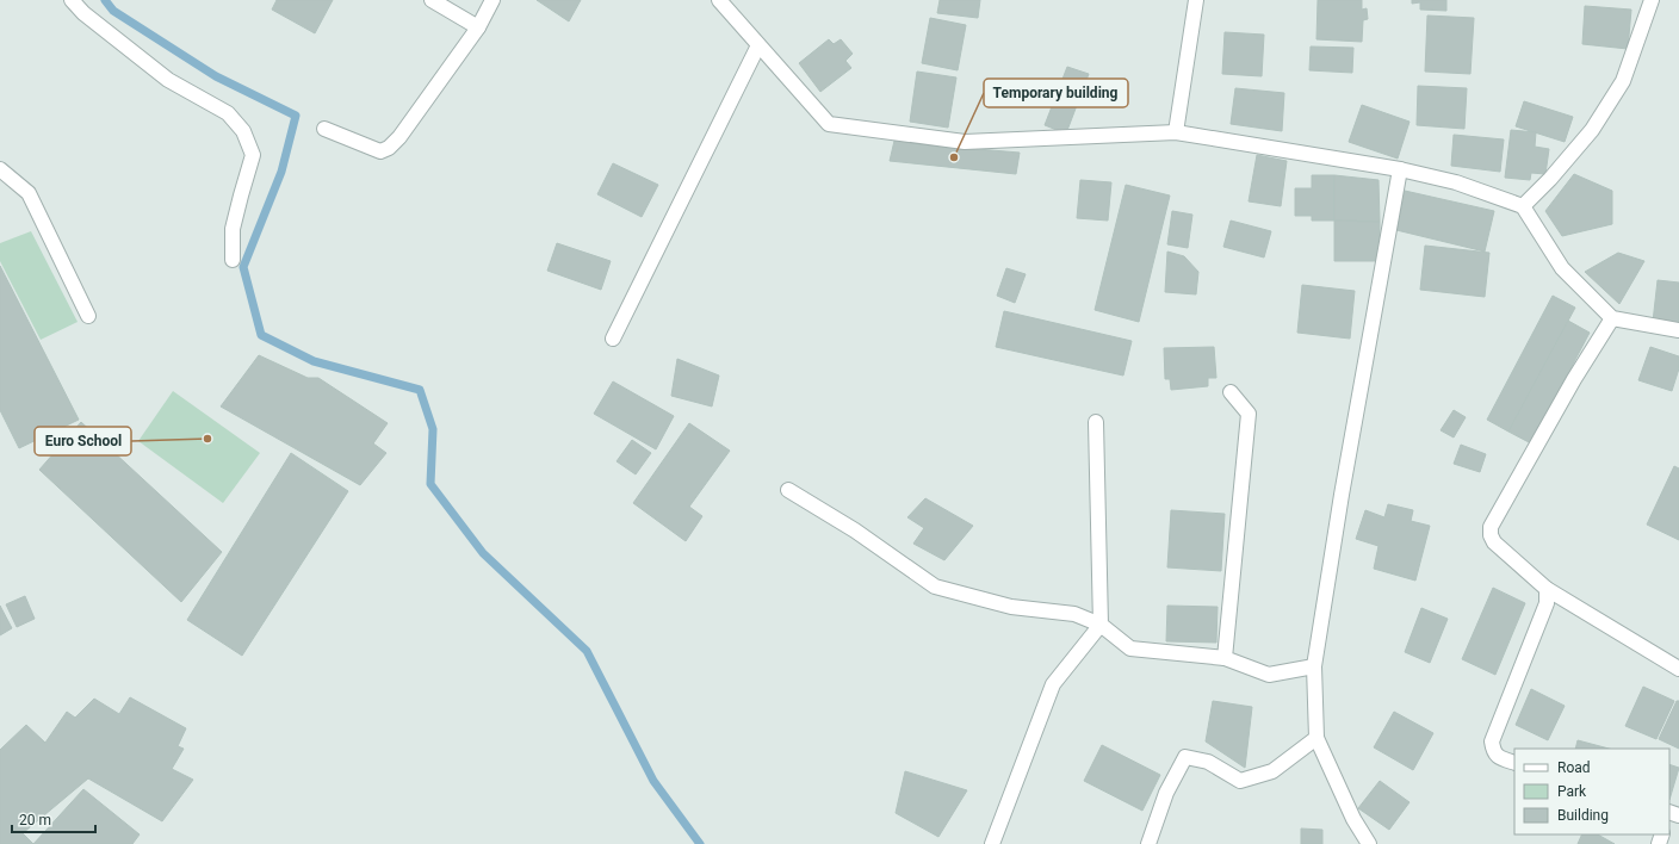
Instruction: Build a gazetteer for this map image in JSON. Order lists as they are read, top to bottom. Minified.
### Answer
{"places":["Temporary building","Euro School"],"legend":["Road","Park","Building"],"scale_bar":"20 m"}
